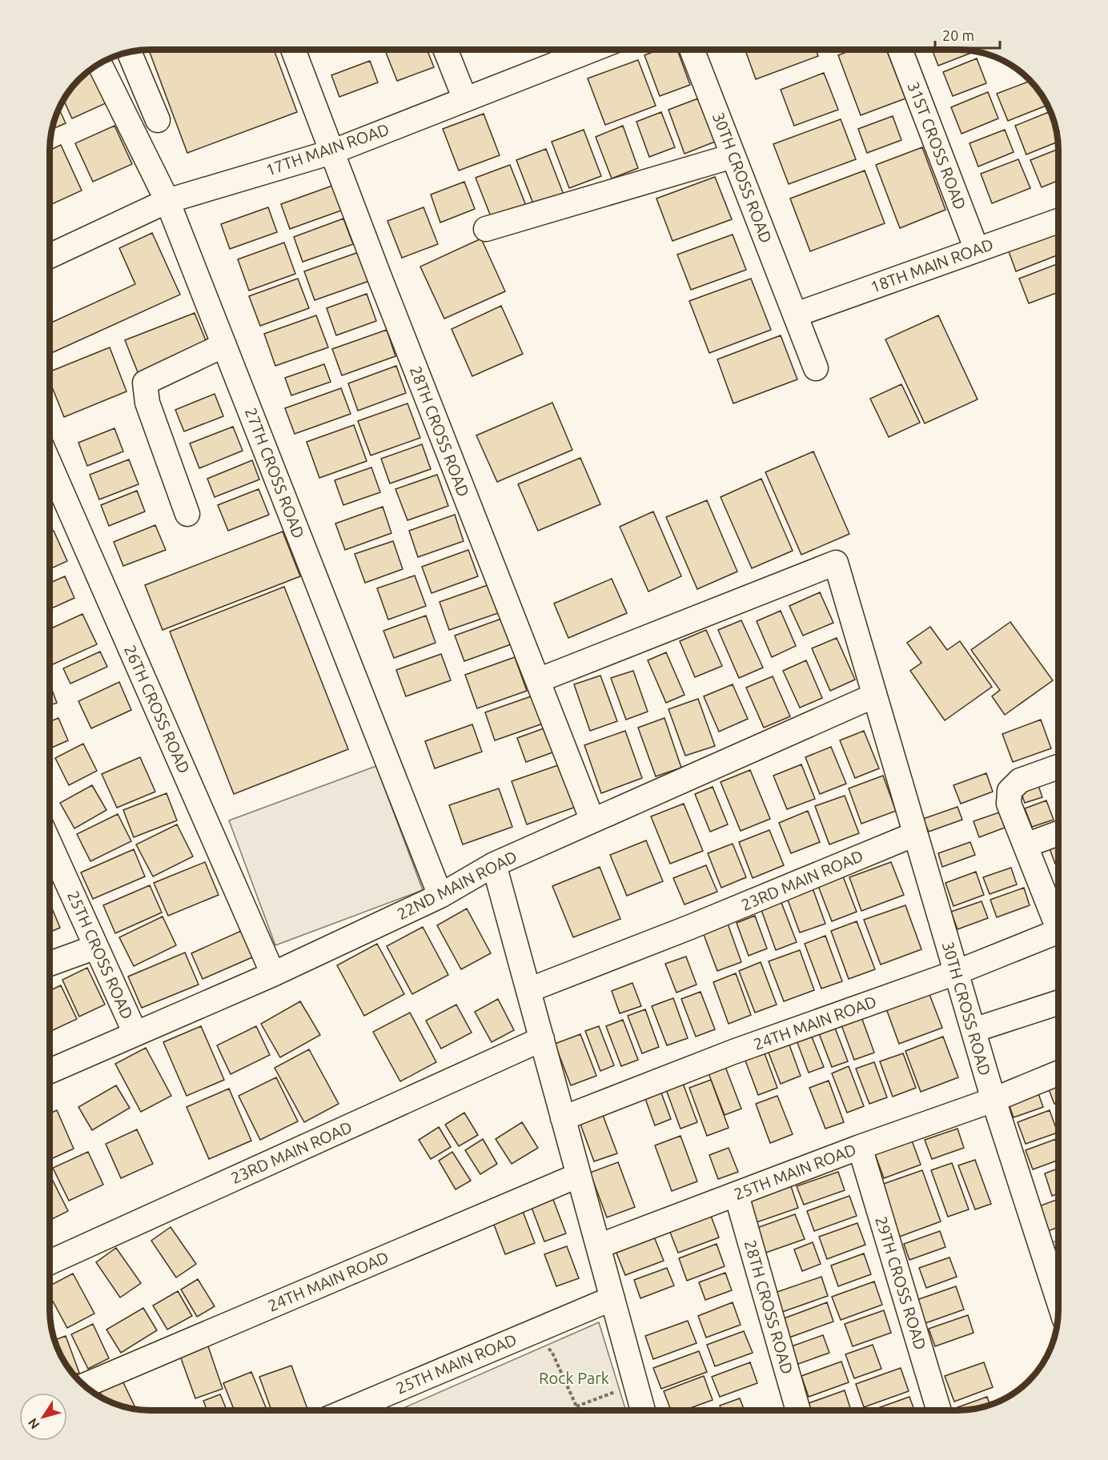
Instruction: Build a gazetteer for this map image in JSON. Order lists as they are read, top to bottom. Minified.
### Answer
{"streets":{"street":["31ST CROSS ROAD","17TH MAIN ROAD","30TH CROSS ROAD","18TH MAIN ROAD","28TH CROSS ROAD","27TH CROSS ROAD","26TH CROSS ROAD","23RD MAIN ROAD","22ND MAIN ROAD","25TH CROSS ROAD","24TH MAIN ROAD","25TH MAIN ROAD","29TH CROSS ROAD"]},"crossings":[["31ST CROSS ROAD","18TH MAIN ROAD"],["17TH MAIN ROAD","28TH CROSS ROAD"],["17TH MAIN ROAD","27TH CROSS ROAD"],["30TH CROSS ROAD","18TH MAIN ROAD"],["30TH CROSS ROAD","28TH CROSS ROAD"],["30TH CROSS ROAD","23RD MAIN ROAD"],["30TH CROSS ROAD","22ND MAIN ROAD"],["30TH CROSS ROAD","24TH MAIN ROAD"],["30TH CROSS ROAD","25TH MAIN ROAD"],["28TH CROSS ROAD","22ND MAIN ROAD"],["28TH CROSS ROAD","25TH MAIN ROAD"],["27TH CROSS ROAD","22ND MAIN ROAD"],["26TH CROSS ROAD","22ND MAIN ROAD"],["22ND MAIN ROAD","25TH CROSS ROAD"],["25TH MAIN ROAD","29TH CROSS ROAD"]],"parks":["Rock Park"],"scale_bar":"20 m","north":"bottom left"}
